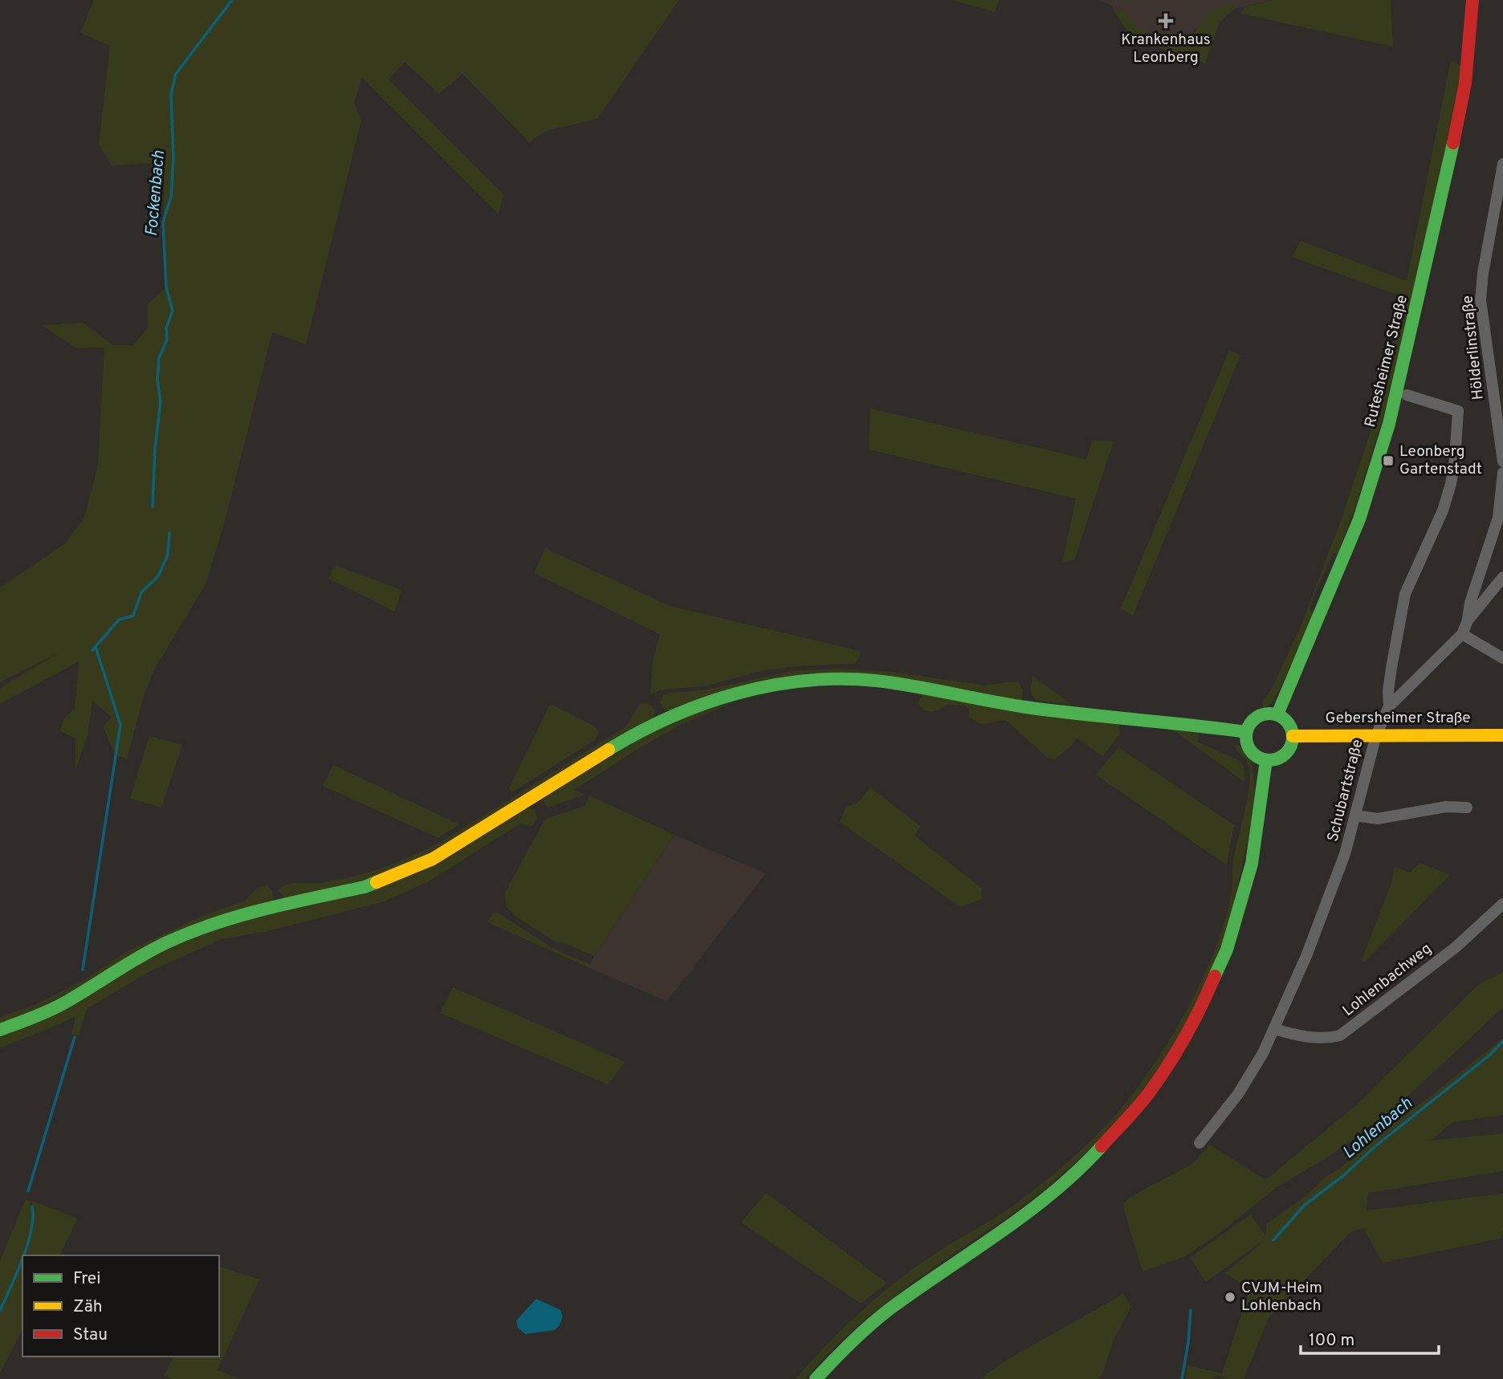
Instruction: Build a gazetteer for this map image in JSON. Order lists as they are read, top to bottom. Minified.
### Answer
{"streets":{"street":["Hölderlinstraße","Rutesheimer Straße","Gebersheimer Straße","Schubartstraße","Lohlenbachweg"]},"crossings":[["Rutesheimer Straße","Gebersheimer Straße"],["Gebersheimer Straße","Schubartstraße"],["Schubartstraße","Lohlenbachweg"]],"water":["Fockenbach","Lohlenbach"],"places":{"health":["Krankenhaus Leonberg"],"transit":["Leonberg Gartenstadt"],"other":["CVJM-Heim Lohlenbach"]},"legend":["Frei","Zäh","Stau"],"scale_bar":"100 m"}
